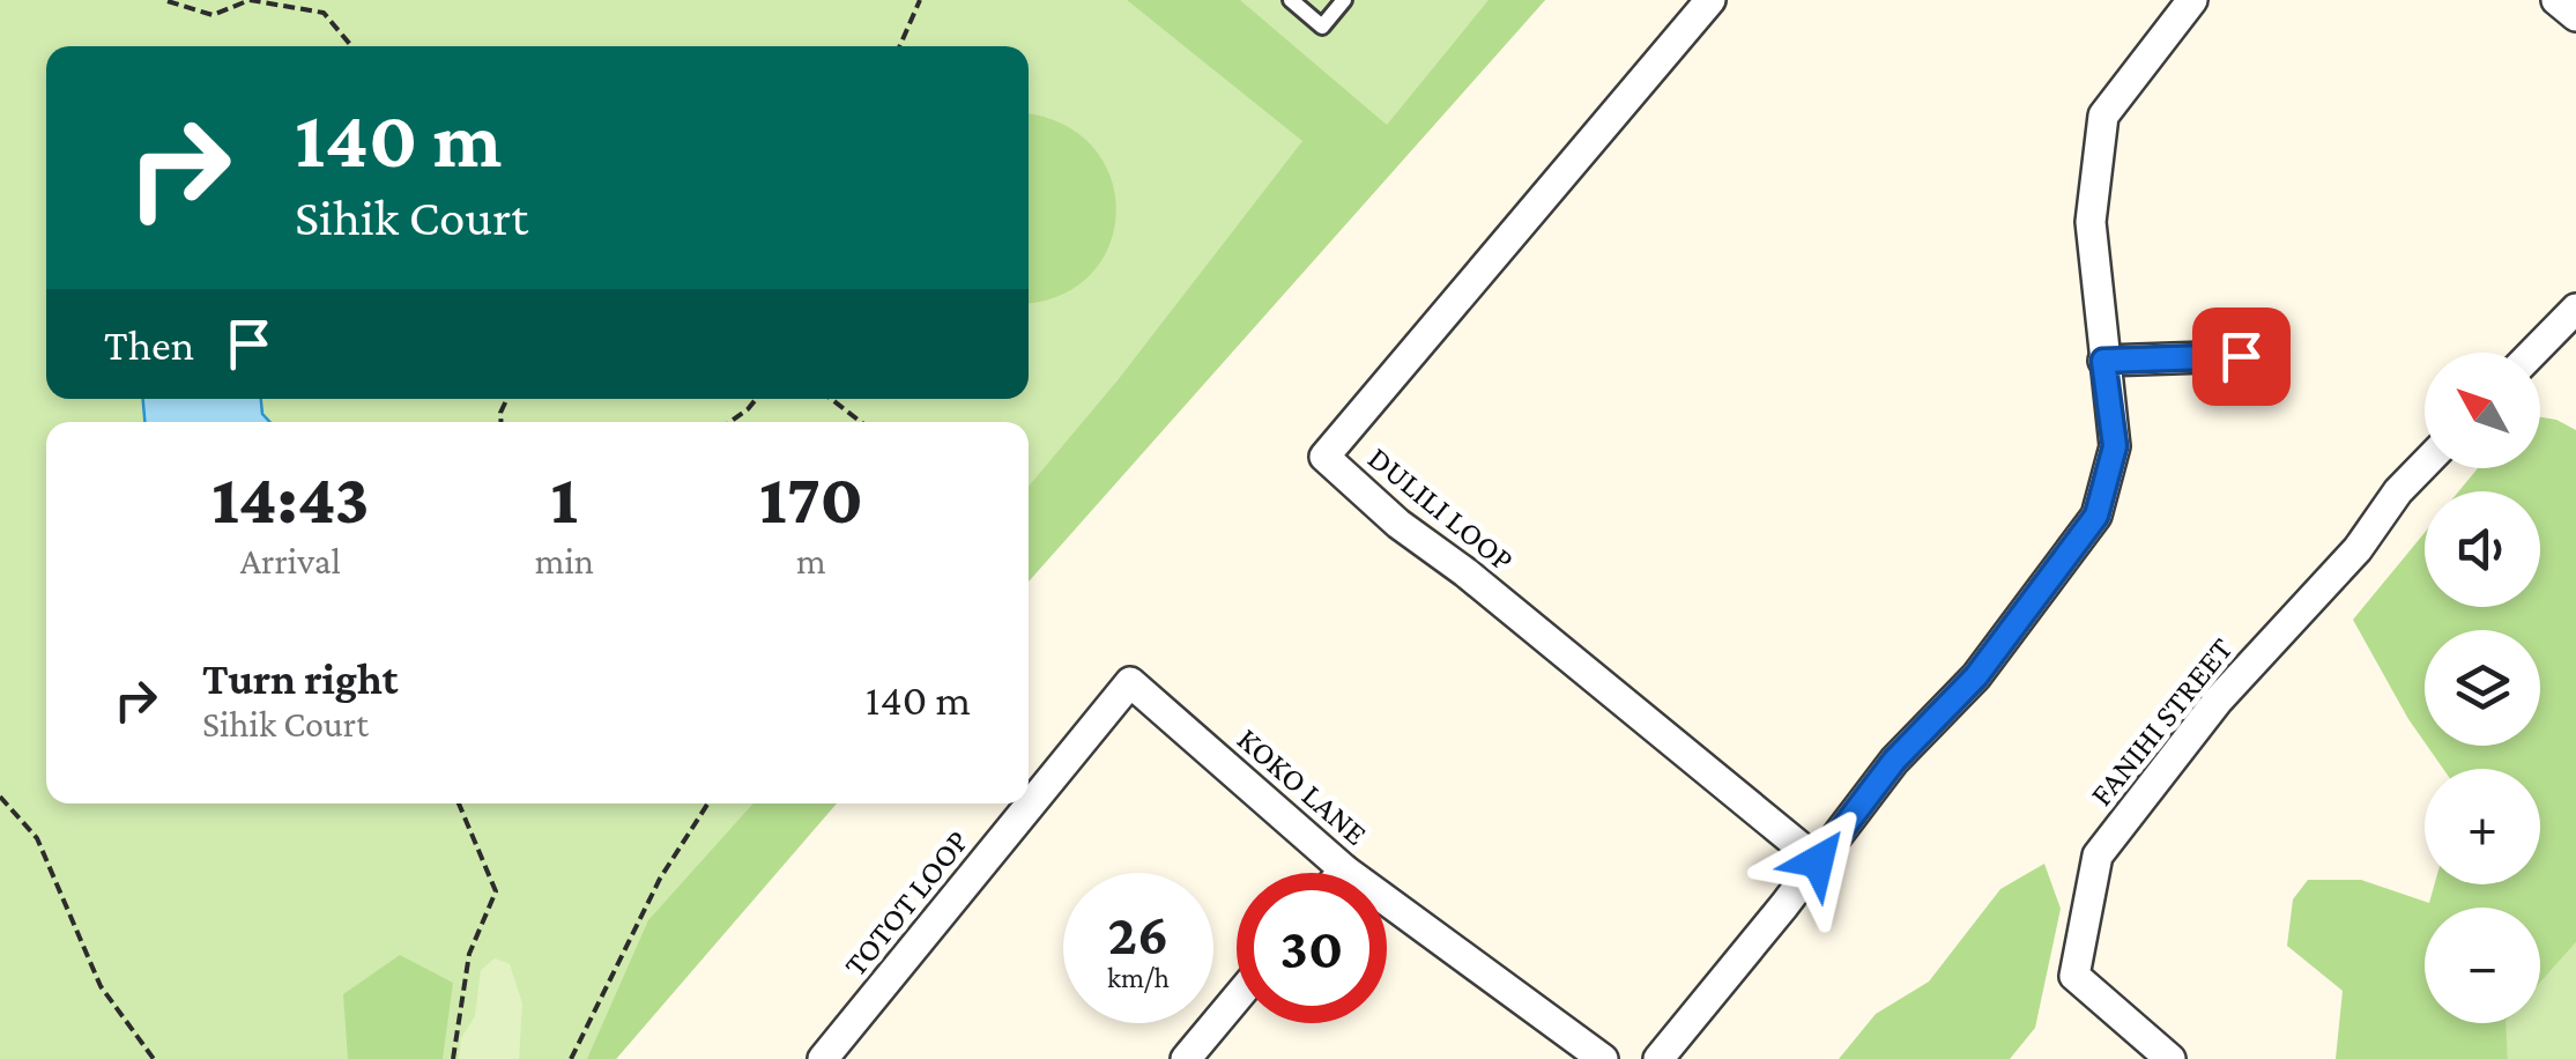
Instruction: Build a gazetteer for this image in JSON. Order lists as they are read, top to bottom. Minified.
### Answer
{"streets":{"street":["DULILI LOOP","FANIHI STREET","KOKO LANE","TOTOT LOOP"]},"crossings":[["KOKO LANE","TOTOT LOOP"]],"north":"top left","page":{"turn":["140 m","Sihik Court"],"then":"Then","map_buttons":["+","−"],"eta":["14:43","Arrival","1","min","170","m"],"list":[{"name":"Turn right","note":"Sihik Court","value":"140 m"}],"speed":"26 km/h","limit":"30"}}
